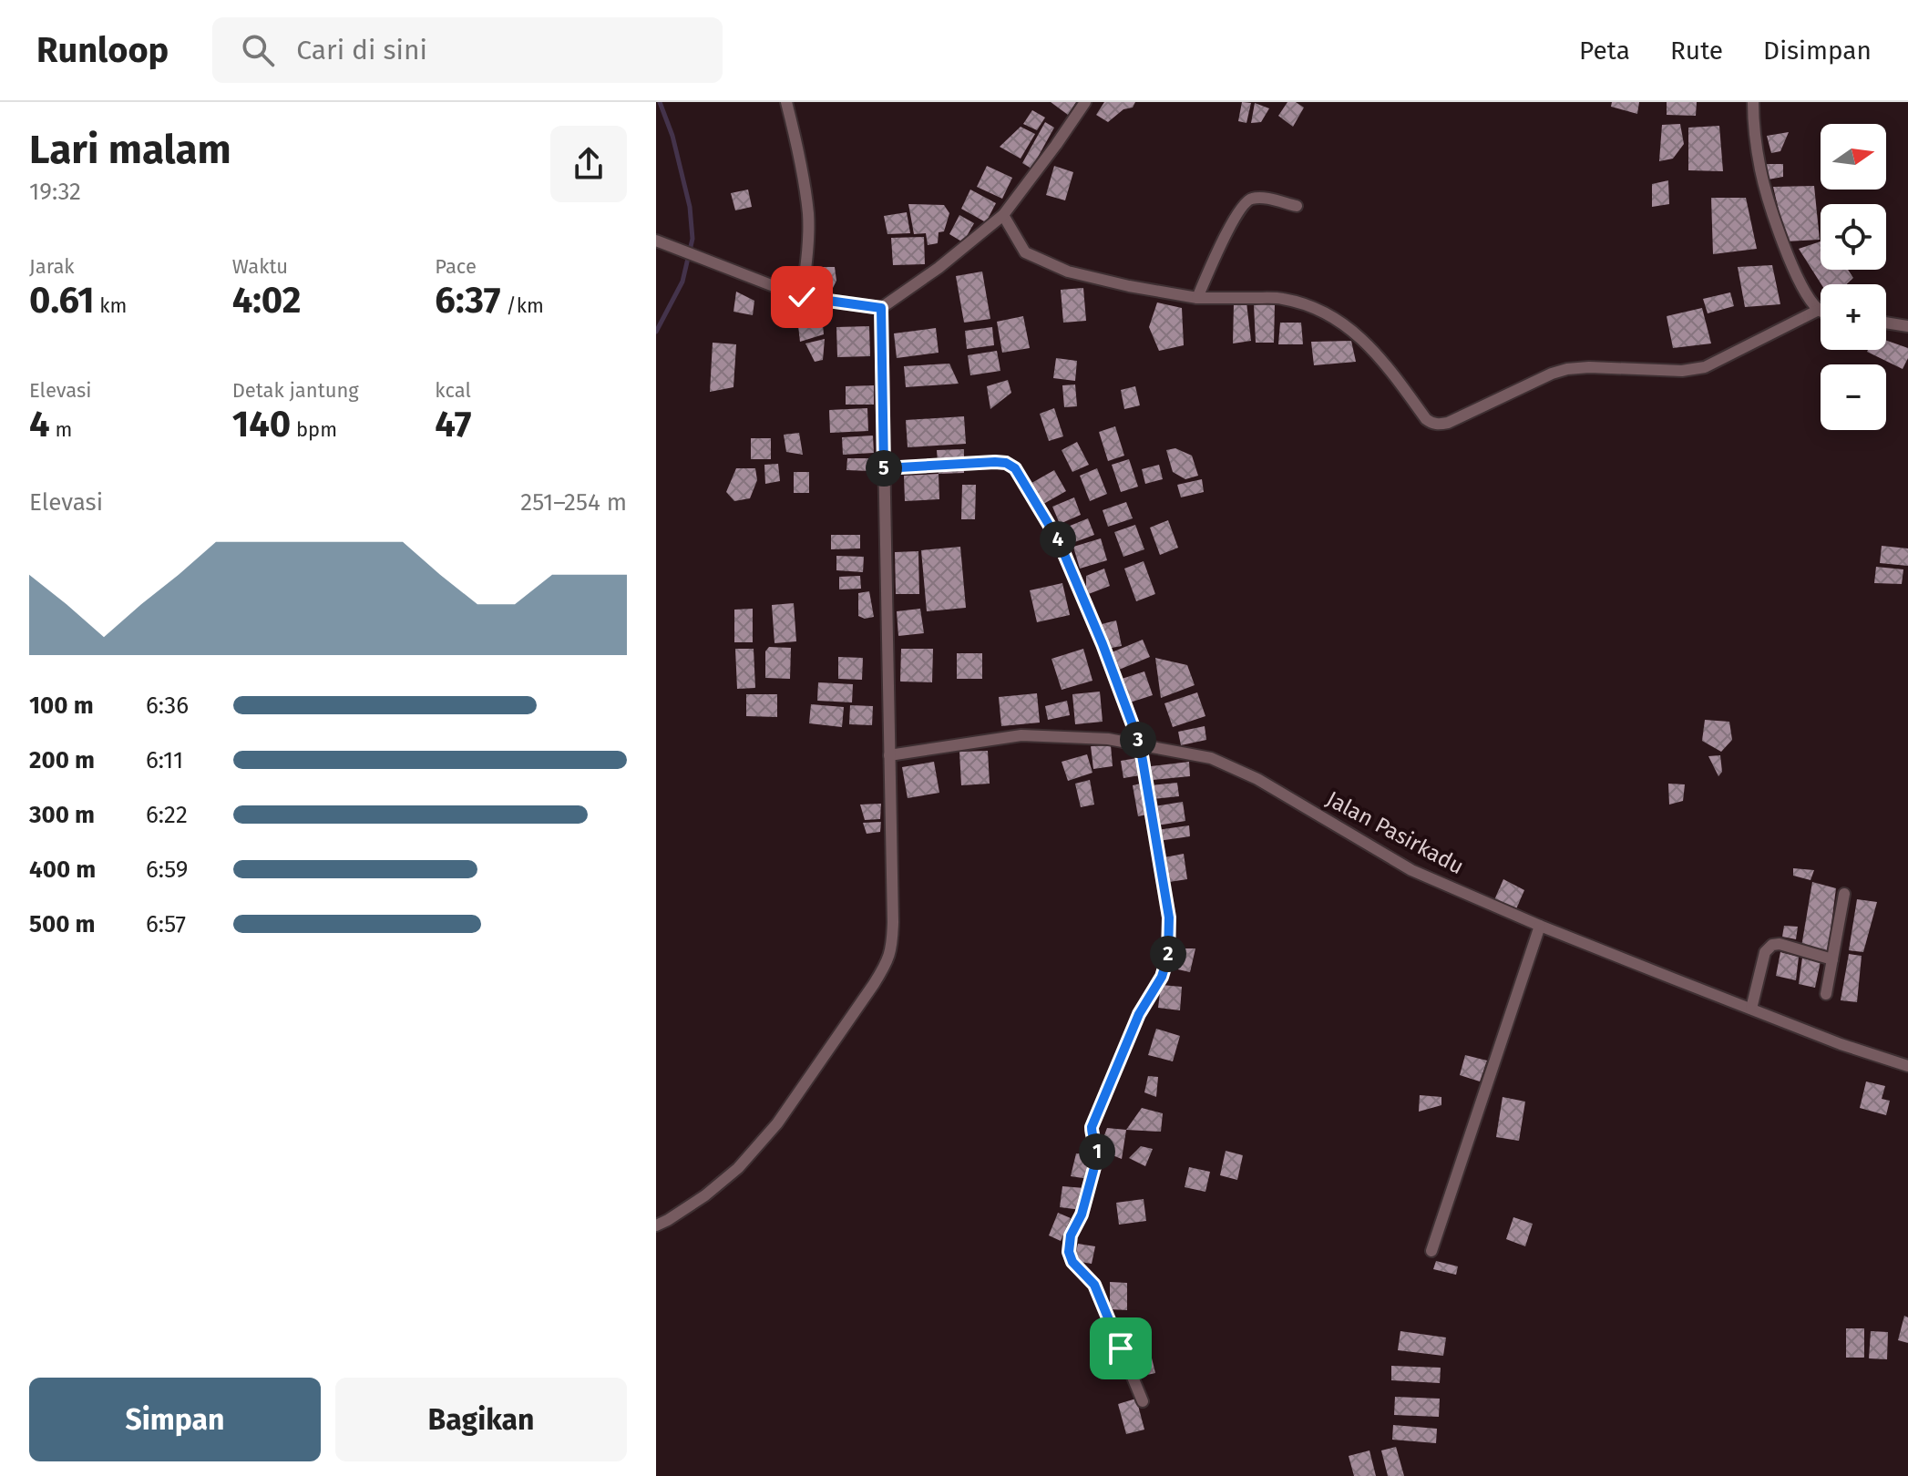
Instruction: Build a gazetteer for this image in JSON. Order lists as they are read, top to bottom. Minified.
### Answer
{"streets":{"street":["Jalan Pasirkadu"]},"north":"right","page":{"header":"Runloop","search":"Cari di sini","nav":["Peta","Rute","Disimpan"],"heading":["Lari malam","19:32"],"map_buttons":["+","−"],"stats":[["Jarak","0.61 km"],["Waktu","4:02"],["Pace","6:37 /km"],["Elevasi","4 m"],["Detak jantung","140 bpm"],["kcal","47"]],"pins":["5","4","3","2","1"],"chart":["Elevasi","251–254 m"],"list":[{"name":"100 m","note":"6:36"},{"name":"200 m","note":"6:11"},{"name":"300 m","note":"6:22"},{"name":"400 m","note":"6:59"},{"name":"500 m","note":"6:57"}],"buttons":["Simpan","Bagikan"]}}
